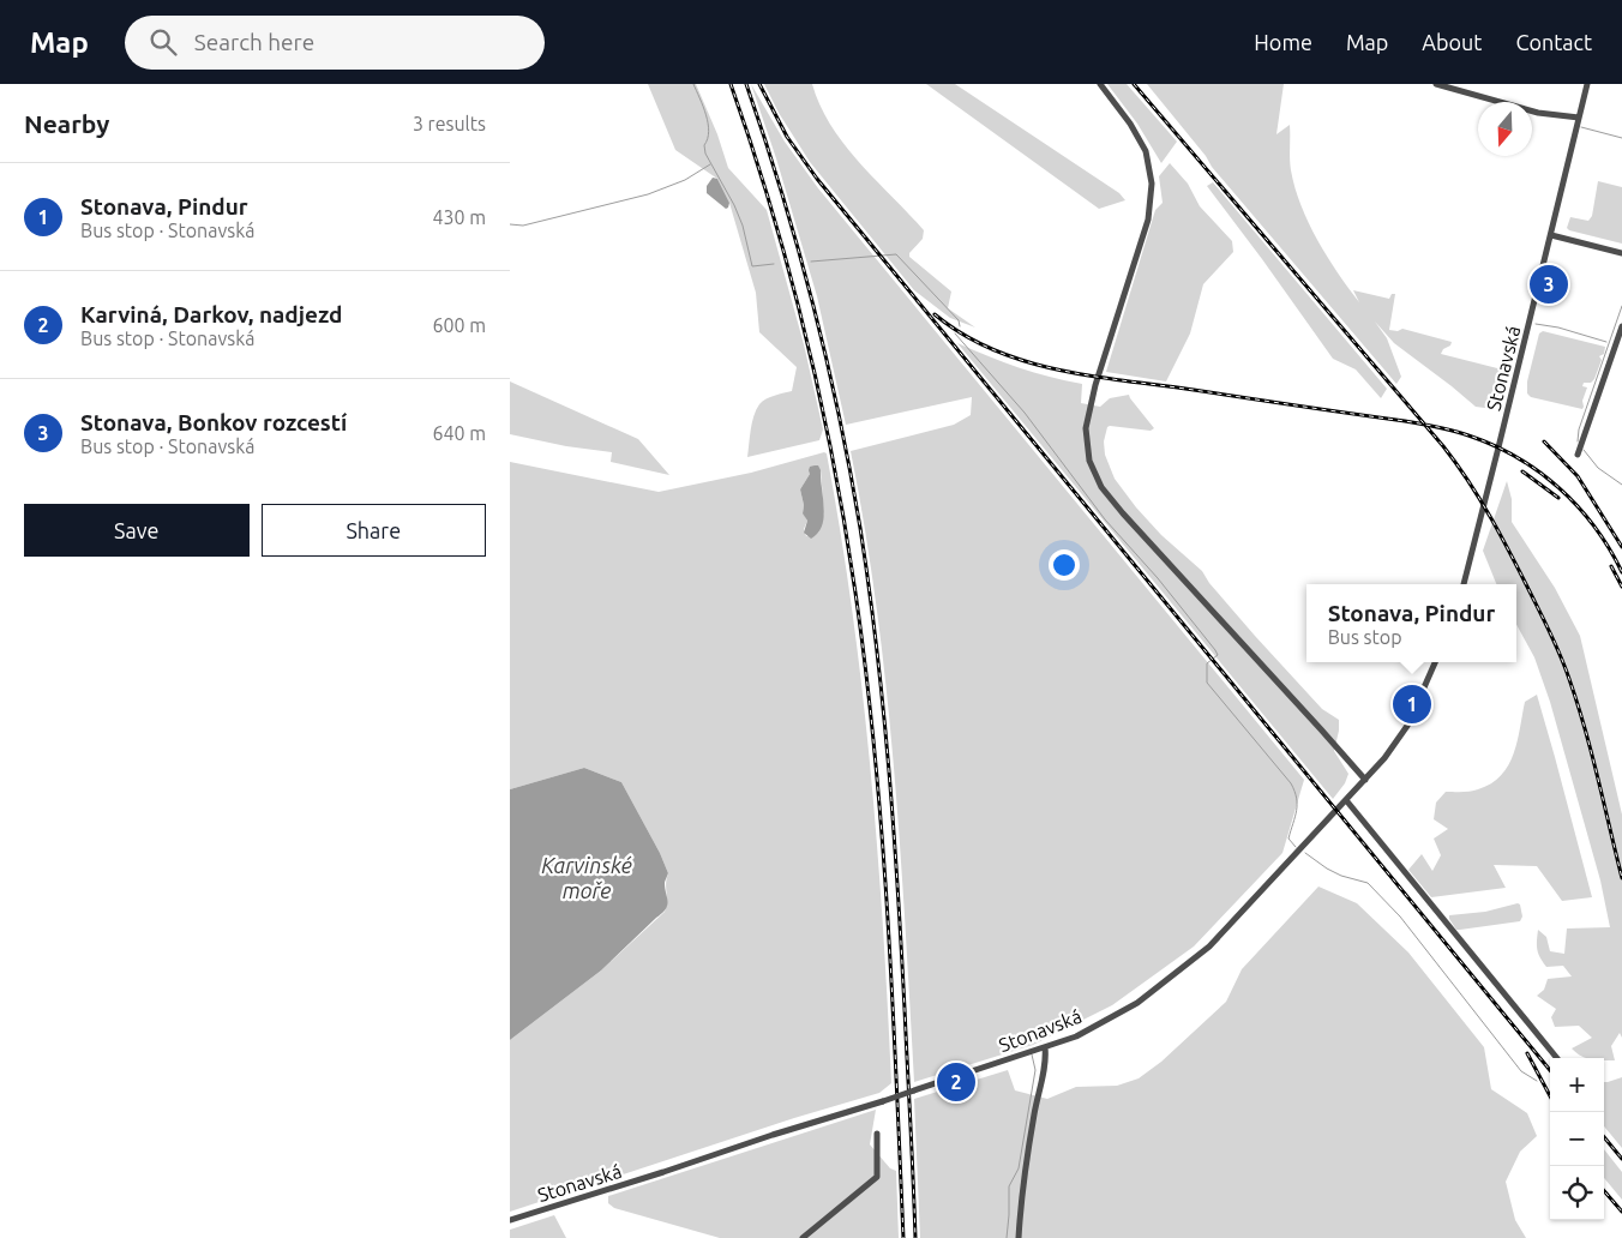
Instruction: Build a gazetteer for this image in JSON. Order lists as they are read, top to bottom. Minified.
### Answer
{"streets":{"street":["Stonavská"]},"water":["Karvinské moře"],"north":"bottom","page":{"header":"Map","search":"Search here","nav":["Home","Map","About","Contact"],"heading":["Nearby","3 results"],"list":[{"mark":"1","name":"Stonava, Pindur","note":"Bus stop · Stonavská","value":"430 m"},{"mark":"2","name":"Karviná, Darkov, nadjezd","note":"Bus stop · Stonavská","value":"600 m"},{"mark":"3","name":"Stonava, Bonkov rozcestí","note":"Bus stop · Stonavská","value":"640 m"}],"pins":["3","1","2"],"buttons":["Save","Share"],"popup":["Stonava, Pindur","Bus stop"],"map_buttons":["+","−"]}}
